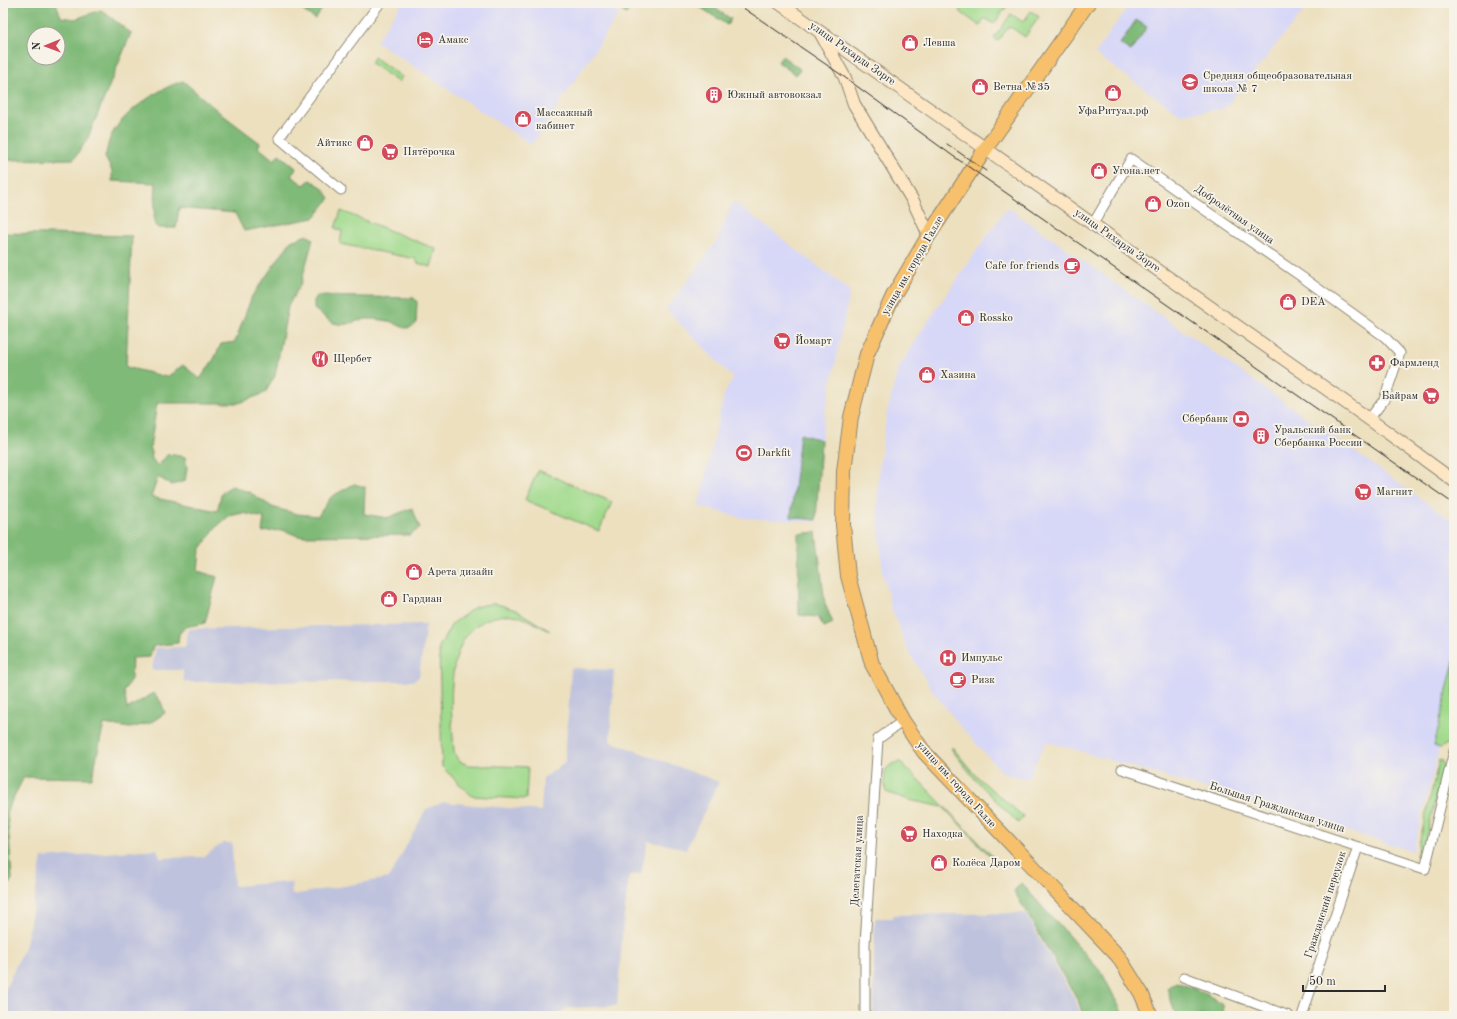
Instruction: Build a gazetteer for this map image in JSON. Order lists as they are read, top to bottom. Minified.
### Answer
{"streets":{"main road":["улица Рихарда Зорге","улица им. города Галле"],"street":["Добролётная улица","Большая Гражданская улица","Делегатская улица","Гражданский переулок"]},"crossings":[["улица Рихарда Зорге","Добролётная улица"],["улица Рихарда Зорге","улица им. города Галле"],["улица им. города Галле","Делегатская улица"],["Большая Гражданская улица","Гражданский переулок"]],"places":{"hotel":["Амакс"],"shop":["Левша","Ветна №35","УфаРитуал.рф","Массажный кабинет","Айтикс","Угона.нет","Ozon","DEA","Rossko","Хазина","Арета дизайн","Гардиан","Колёса Даром"],"school or university":["Средняя общеобразовательная школа № 7"],"building":["Южный автовокзал","Уральский банк Сбербанка России"],"supermarket":["Пятёрочка","Йомарт","Байрам","Магнит","Находка"],"cafe":["Cafe for friends","Ризк"],"restaurant":["Щербет"],"pharmacy":["Фармленд"],"bank":["Сбербанк"],"sports":["Darkfit"],"hospital":["Импульс"]},"scale_bar":"50 m","north":"left"}
